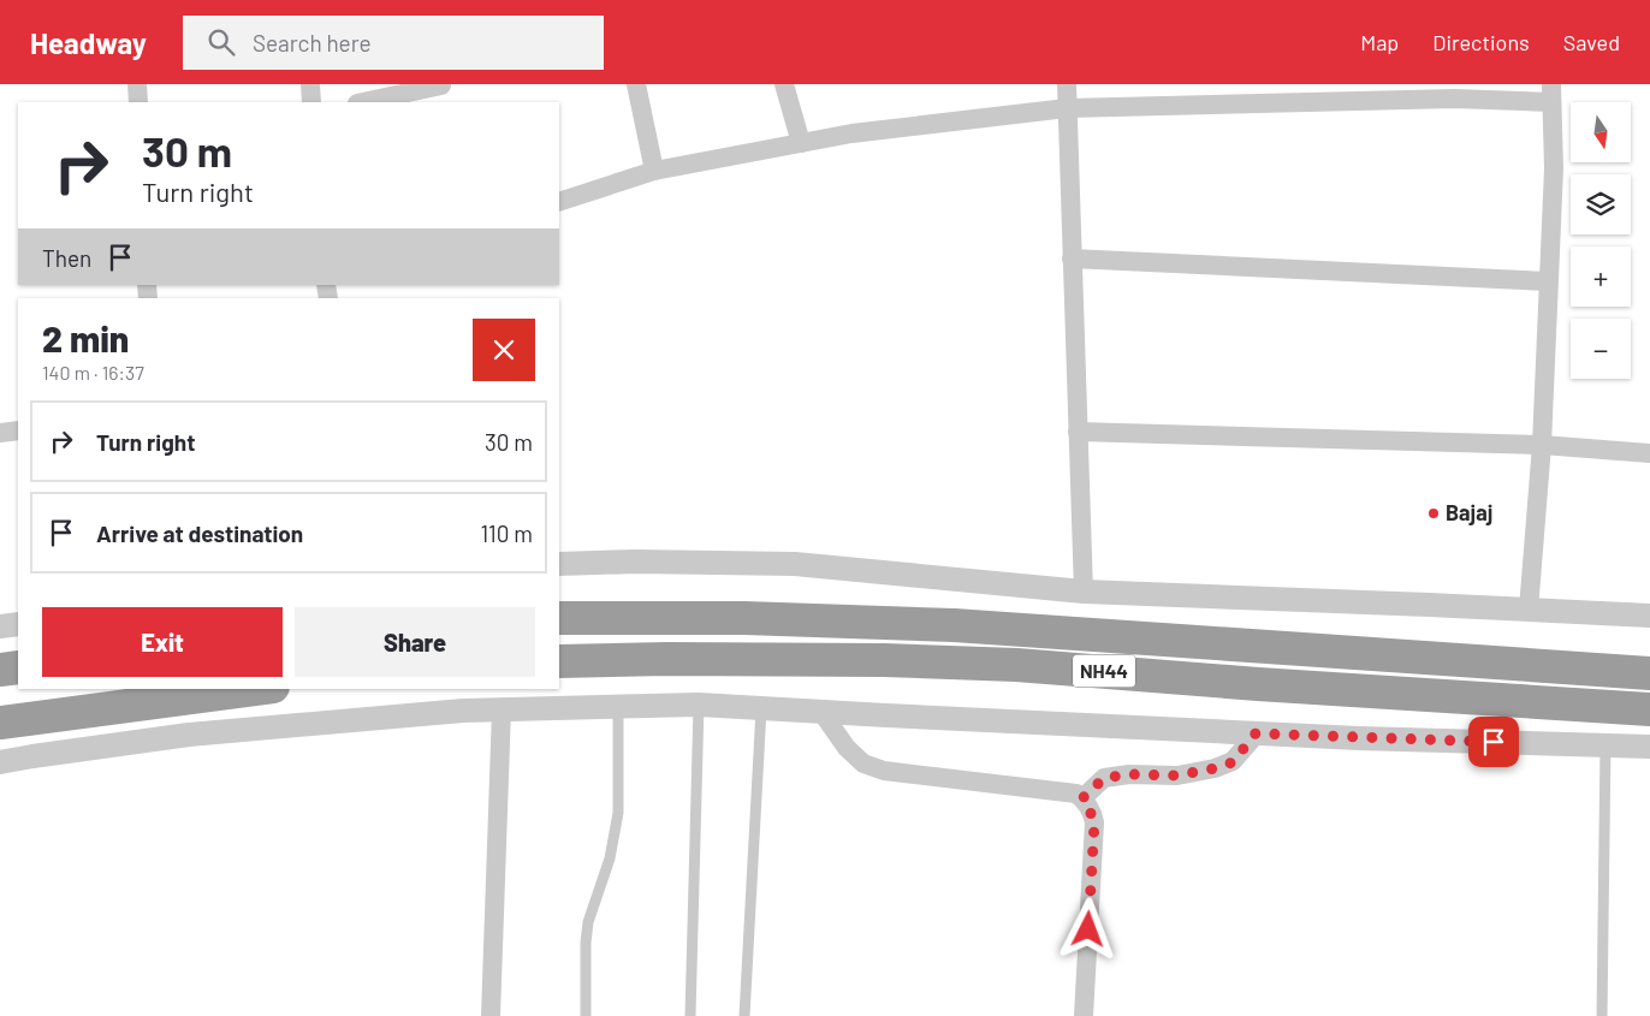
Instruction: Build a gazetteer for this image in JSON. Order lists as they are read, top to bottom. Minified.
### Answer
{"streets":{"highway":["NH44"]},"places":["Bajaj"],"north":"bottom","page":{"header":"Headway","search":"Search here","nav":["Map","Directions","Saved"],"map_buttons":["+","−"],"turn":["30 m","Turn right"],"then":"Then","heading":["2 min","140 m · 16:37"],"list":[{"name":"Turn right","value":"30 m"},{"name":"Arrive at destination","value":"110 m"}],"buttons":["Exit","Share"]}}
